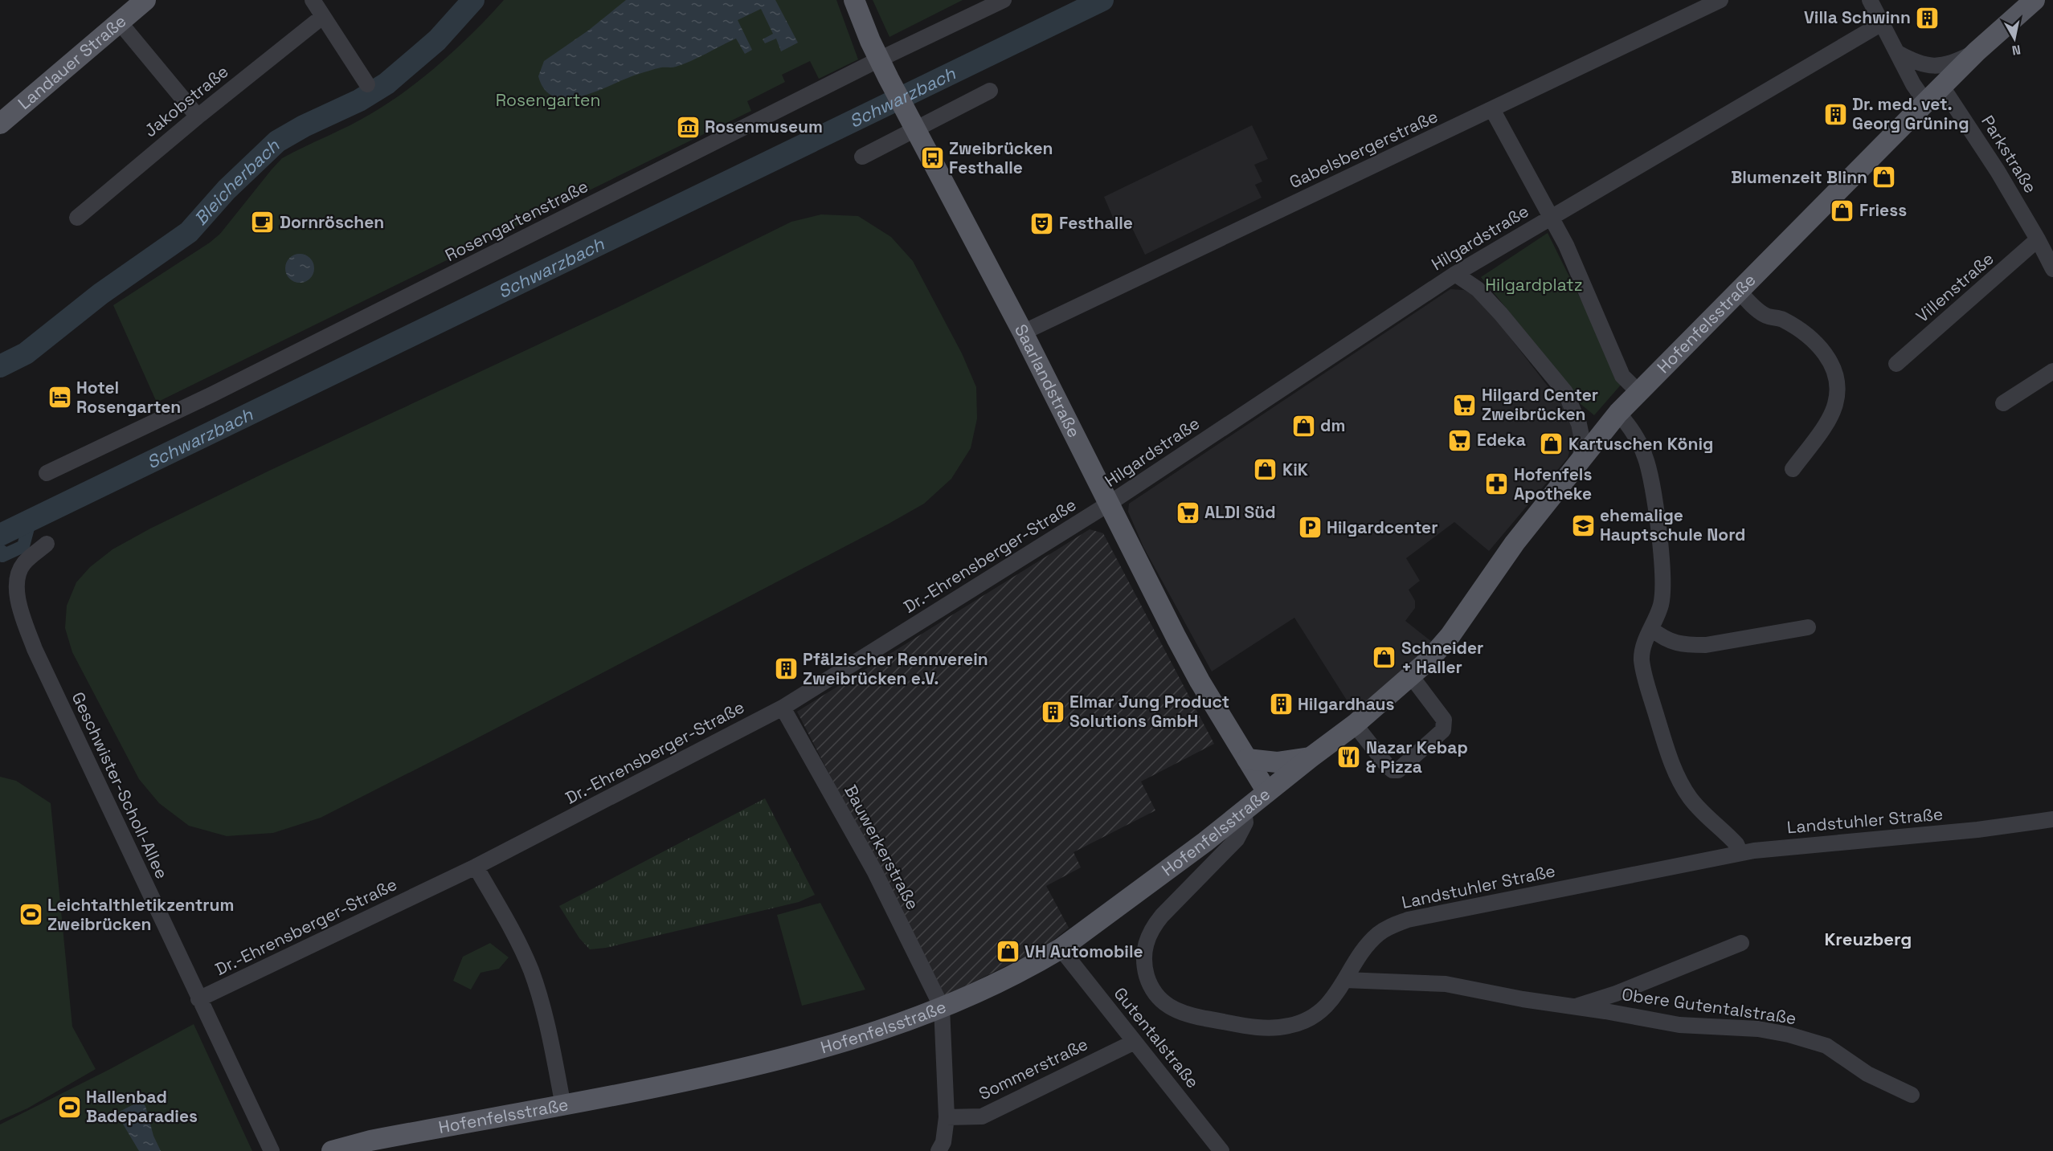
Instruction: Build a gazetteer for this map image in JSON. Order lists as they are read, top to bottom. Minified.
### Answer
{"streets":{"main road":["Landauer Straße","Hofenfelsstraße","Saarlandstraße"],"street":["Jakobstraße","Gabelsbergerstraße","Parkstraße","Rosengartenstraße","Hilgardstraße","Villenstraße","Dr.-Ehrensberger-Straße","Geschwister-Scholl-Allee","Landstuhler Straße","Bauwerkerstraße","Obere Gutentalstraße","Gutentalstraße","Sommerstraße"]},"crossings":[["Gabelsbergerstraße","Saarlandstraße"],["Parkstraße","Villenstraße"],["Parkstraße","Hofenfelsstraße"],["Rosengartenstraße","Saarlandstraße"],["Hilgardstraße","Saarlandstraße"],["Hilgardstraße","Dr.-Ehrensberger-Straße"],["Hofenfelsstraße","Saarlandstraße"],["Hofenfelsstraße","Landstuhler Straße"],["Hofenfelsstraße","Bauwerkerstraße"],["Hofenfelsstraße","Gutentalstraße"],["Saarlandstraße","Dr.-Ehrensberger-Straße"],["Dr.-Ehrensberger-Straße","Geschwister-Scholl-Allee"],["Dr.-Ehrensberger-Straße","Bauwerkerstraße"],["Landstuhler Straße","Obere Gutentalstraße"],["Gutentalstraße","Sommerstraße"]],"districts":["Kreuzberg"],"water":["Schwarzbach","Bleicherbach"],"parks":["Rosengarten","Hilgardplatz"],"places":{"building":["Villa Schwinn","Dr. med. vet. Georg Grüning","Pfälzischer Rennverein Zweibrücken e.V.","Hilgardhaus","Elmar Jung Product Solutions GmbH"],"museum":["Rosenmuseum"],"bus stop":["Zweibrücken Festhalle"],"shop":["Blumenzeit Blinn","Friess","dm","Kartuschen König","KiK","Schneider + Haller","VH Automobile"],"cafe":["Dornröschen"],"theatre":["Festhalle"],"hotel":["Hotel Rosengarten"],"supermarket":["Hilgard Center Zweibrücken","Edeka","ALDI Süd"],"pharmacy":["Hofenfels Apotheke"],"school or university":["ehemalige Hauptschule Nord"],"parking":["Hilgardcenter"],"restaurant":["Nazar Kebap & Pizza"],"sports":["Leichtalthletikzentrum Zweibrücken","Hallenbad Badeparadies"]},"north":"bottom"}
